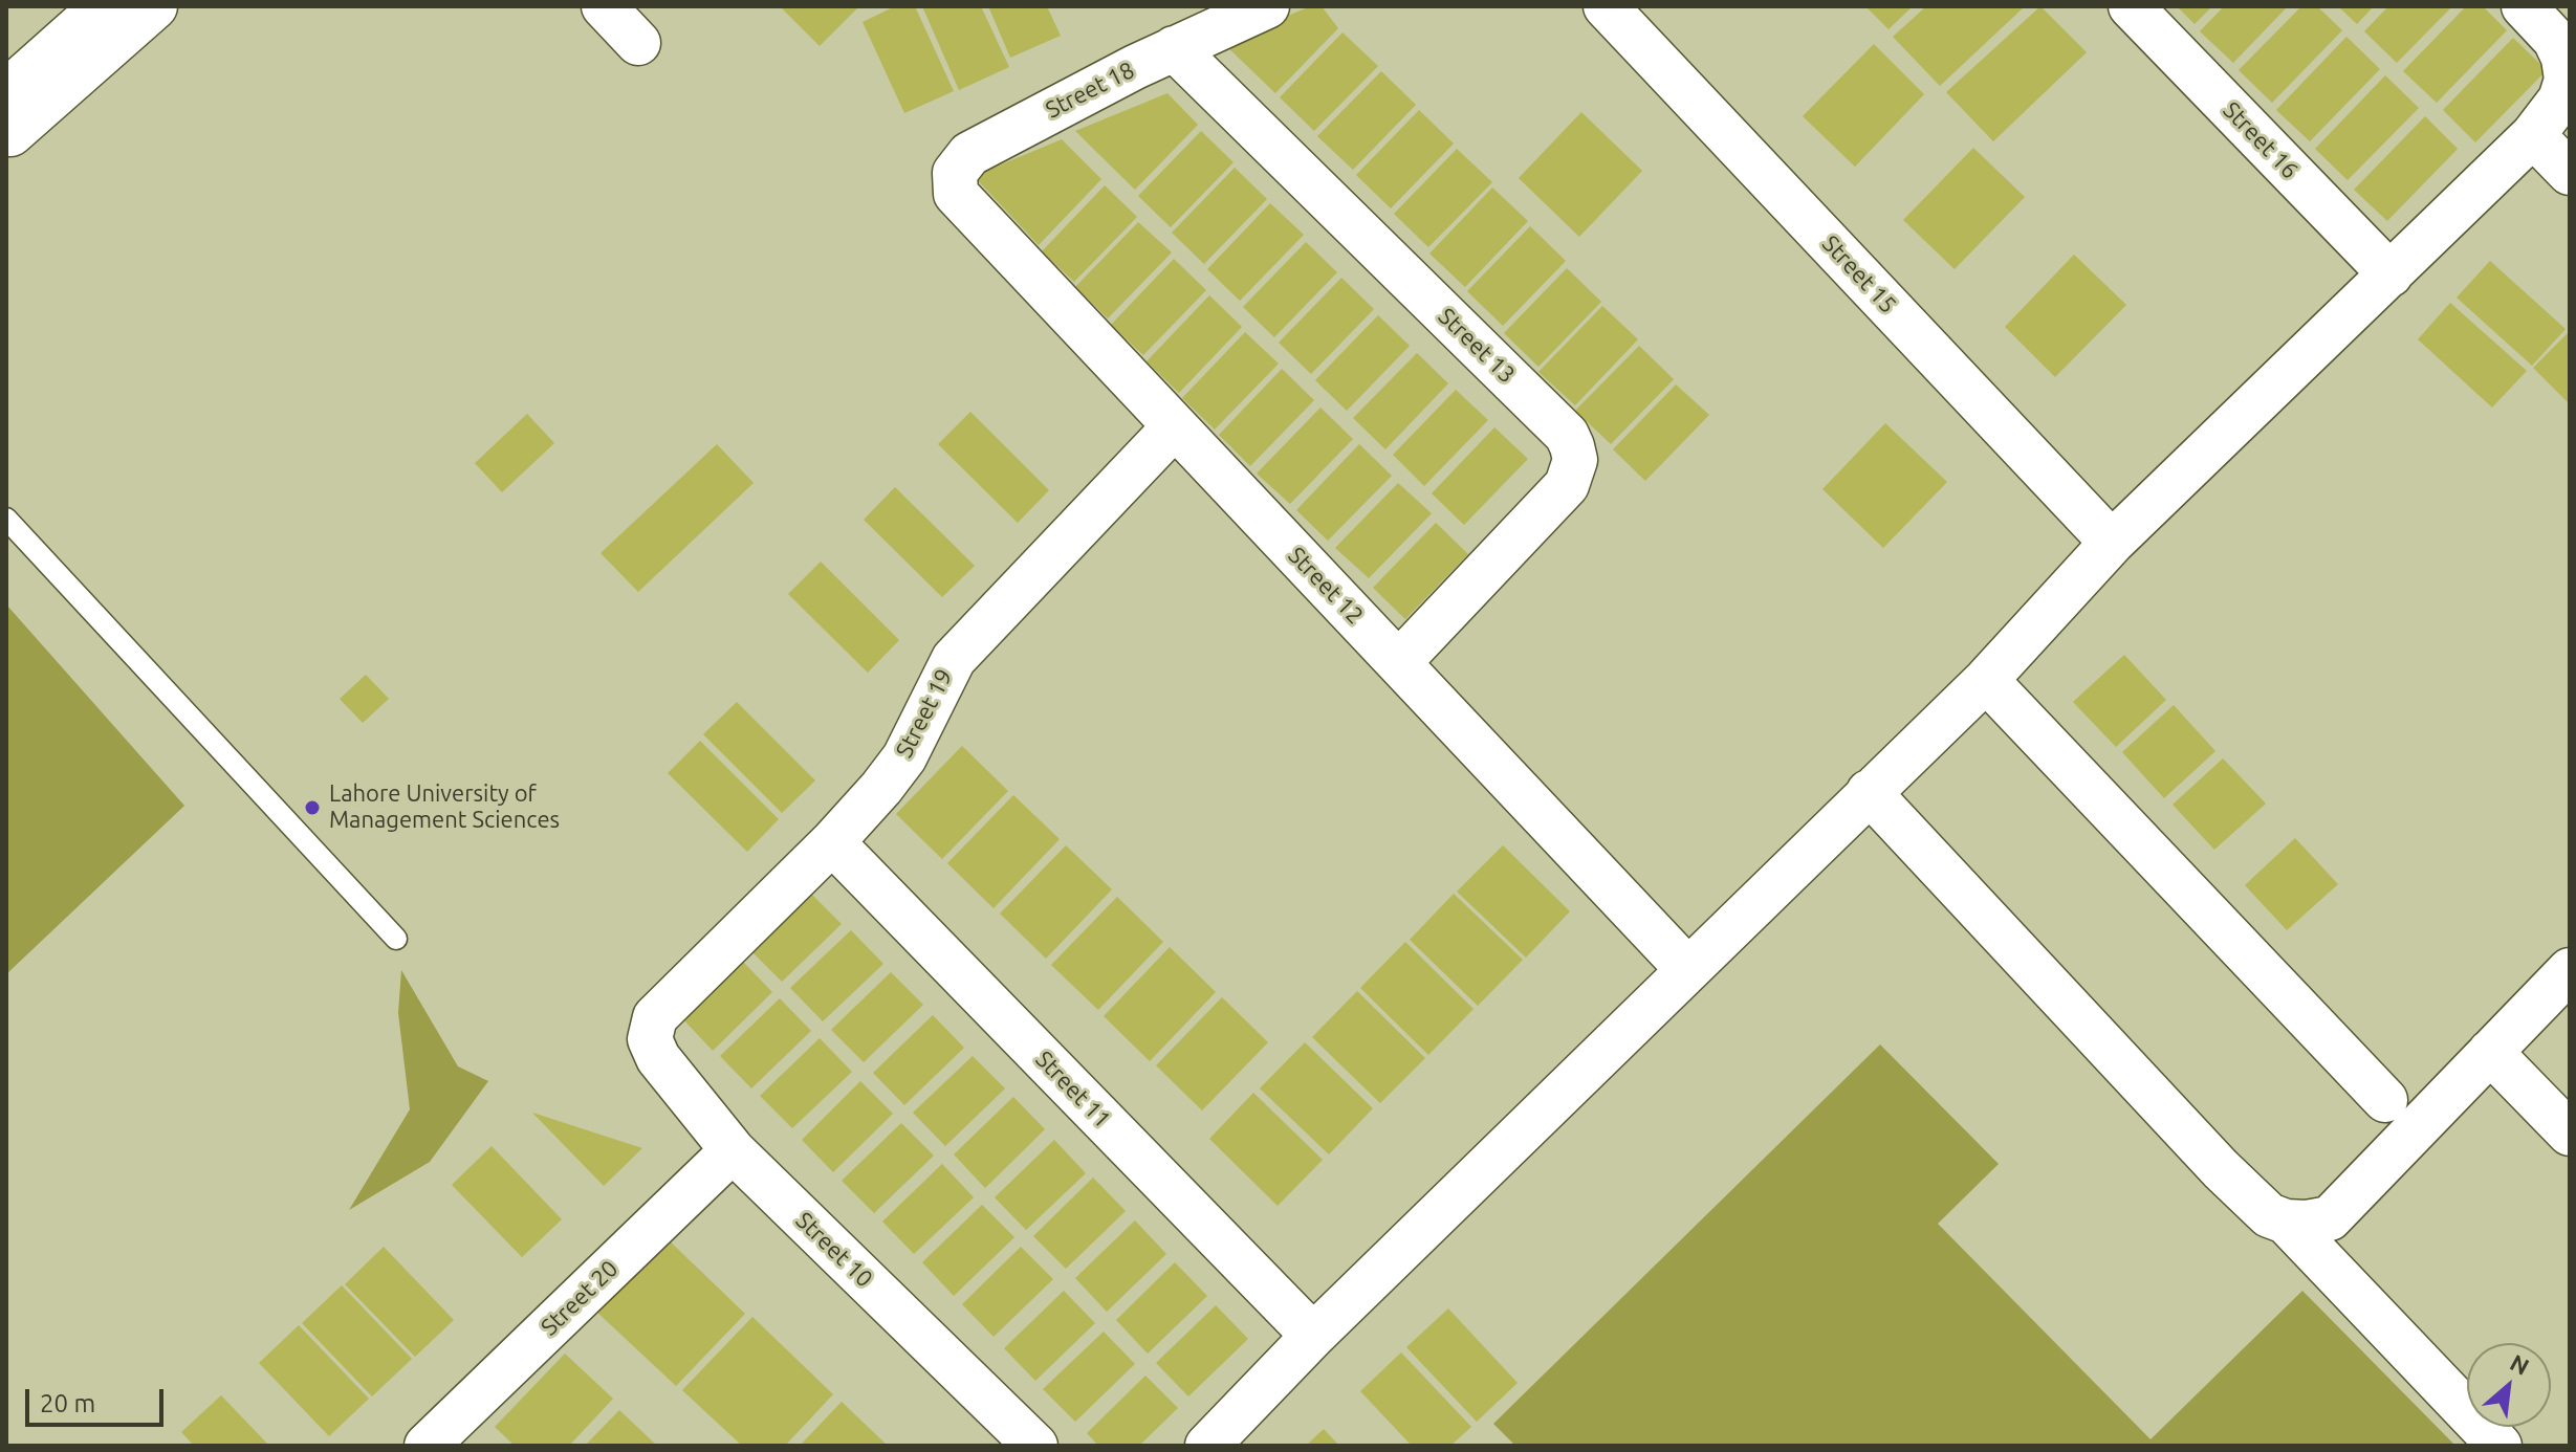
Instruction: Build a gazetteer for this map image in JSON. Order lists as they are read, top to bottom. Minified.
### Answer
{"streets":{"street":["Street 18","Street 16","Street 15","Street 13","Street 12","Street 19","Street 11","Street 10","Street 20"]},"crossings":[["Street 18","Street 13"],["Street 18","Street 12"],["Street 13","Street 12"],["Street 12","Street 19"],["Street 19","Street 11"],["Street 19","Street 10"],["Street 10","Street 20"]],"places":["Lahore University of Management Sciences"],"scale_bar":"20 m","north":"top right"}
